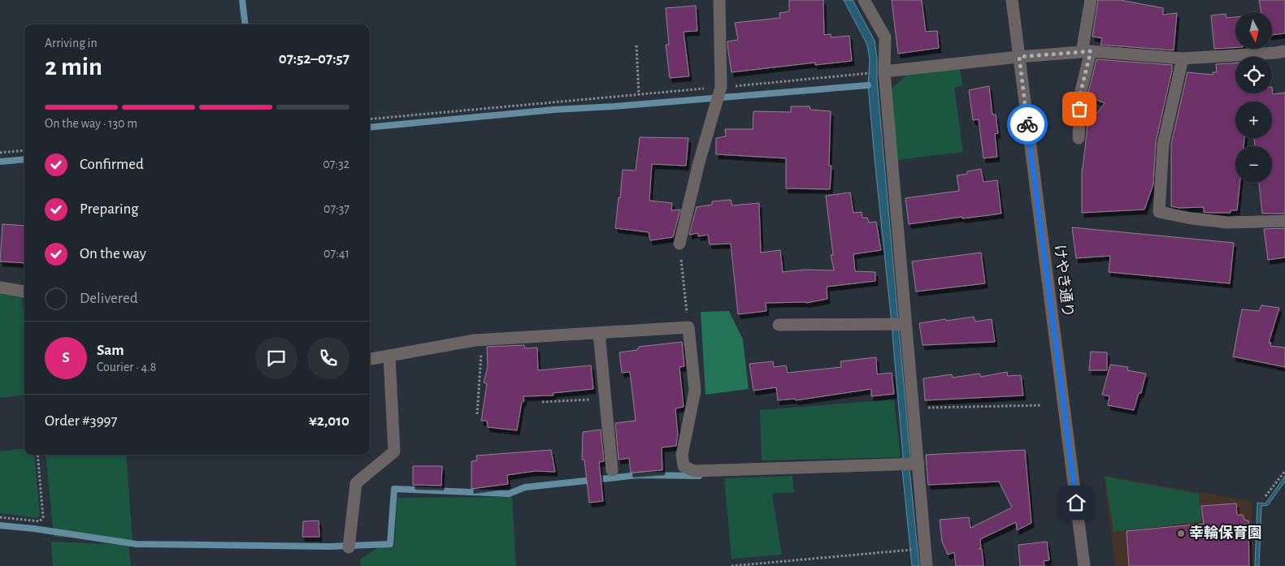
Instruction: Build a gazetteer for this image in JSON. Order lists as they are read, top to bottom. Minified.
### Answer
{"streets":{"street":["けやき通り"]},"places":["幸輪保育園"],"north":"bottom","page":{"map_buttons":["+","−"],"heading":["2 min","Arriving in","07:52–07:57"],"panel":["Sam","Courier · 4.8","Order #3997","¥2,010"],"bar":"On the way · 130 m","list":[["Confirmed","07:32"],["Preparing","07:37"],["On the way","07:41"],"Delivered"],"round":"S"}}
